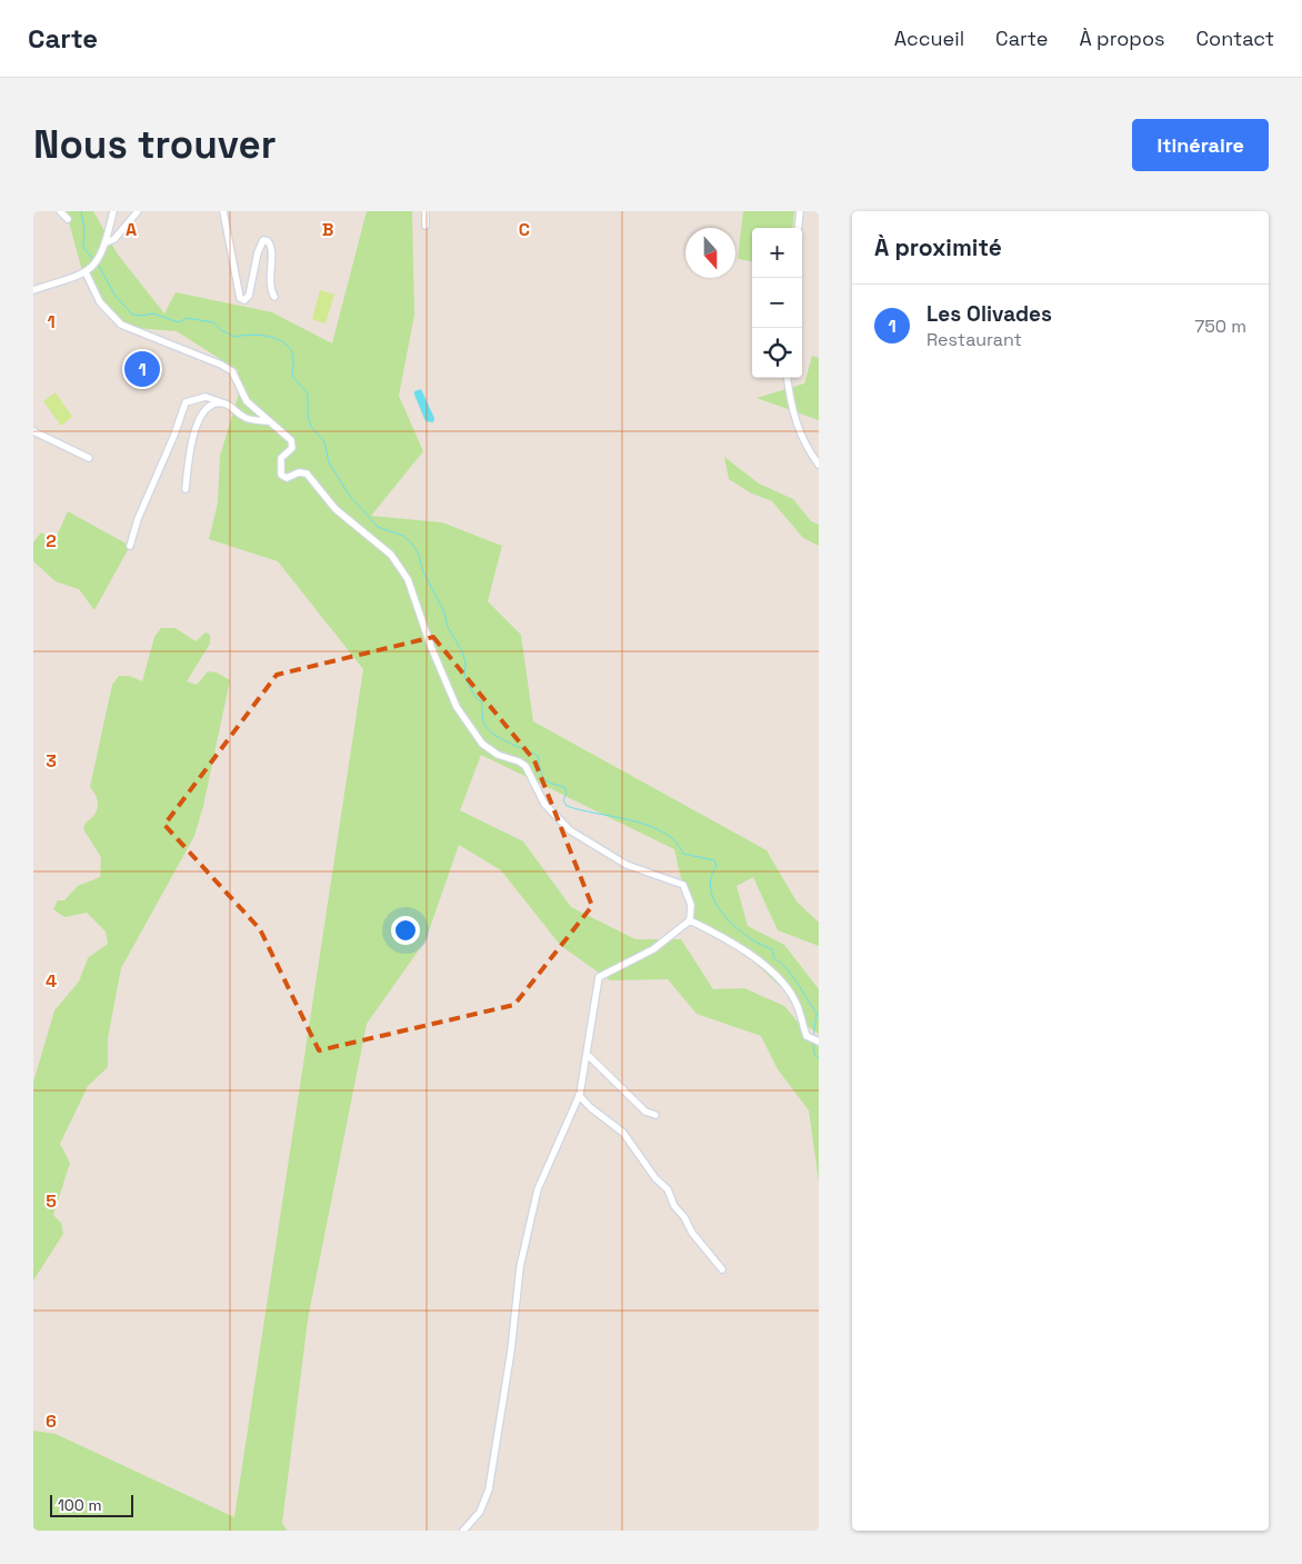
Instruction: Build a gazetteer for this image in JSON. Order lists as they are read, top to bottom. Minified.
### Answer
{"scale_bar":"100 m","north":"bottom","page":{"header":"Carte","nav":["Accueil","Carte","À propos","Contact"],"buttons":"Itinéraire","title":"Nous trouver","heading":"À proximité","map_buttons":["+","−"],"list":[{"mark":"1","name":"Les Olivades","note":"Restaurant","value":"750 m"}],"pins":"1","scale":"100 m"},"grid":{"columns":["A","B","C"],"rows":["1","2","3","4","5","6"]}}
